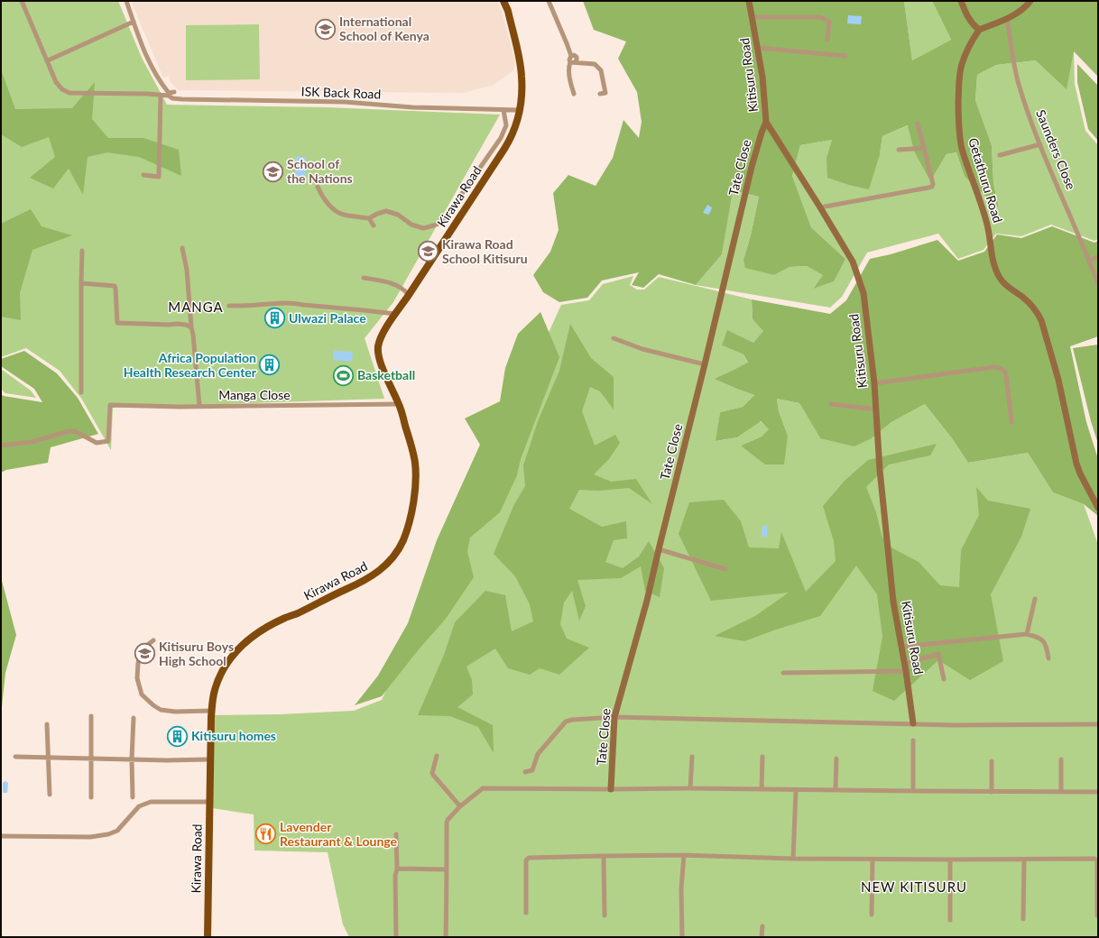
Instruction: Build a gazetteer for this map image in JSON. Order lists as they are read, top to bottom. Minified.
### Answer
{"streets":{"main road":["Kirawa Road"],"street":["Kitisuru Road","ISK Back Road","Saunders Close","Tate Close","Getathuru Road","Manga Close"]},"crossings":[["Kitisuru Road","Tate Close"],["ISK Back Road","Kirawa Road"],["Kirawa Road","Manga Close"]],"districts":["MANGA","NEW KITISURU"],"places":{"school or university":["International School of Kenya","School of the Nations","Kirawa Road School Kitisuru","Kitisuru Boys High School"],"building":["Ulwazi Palace","Africa Population Health Research Center","Kitisuru homes"],"sports":["Basketball"],"restaurant":["Lavender Restaurant & Lounge"]}}
